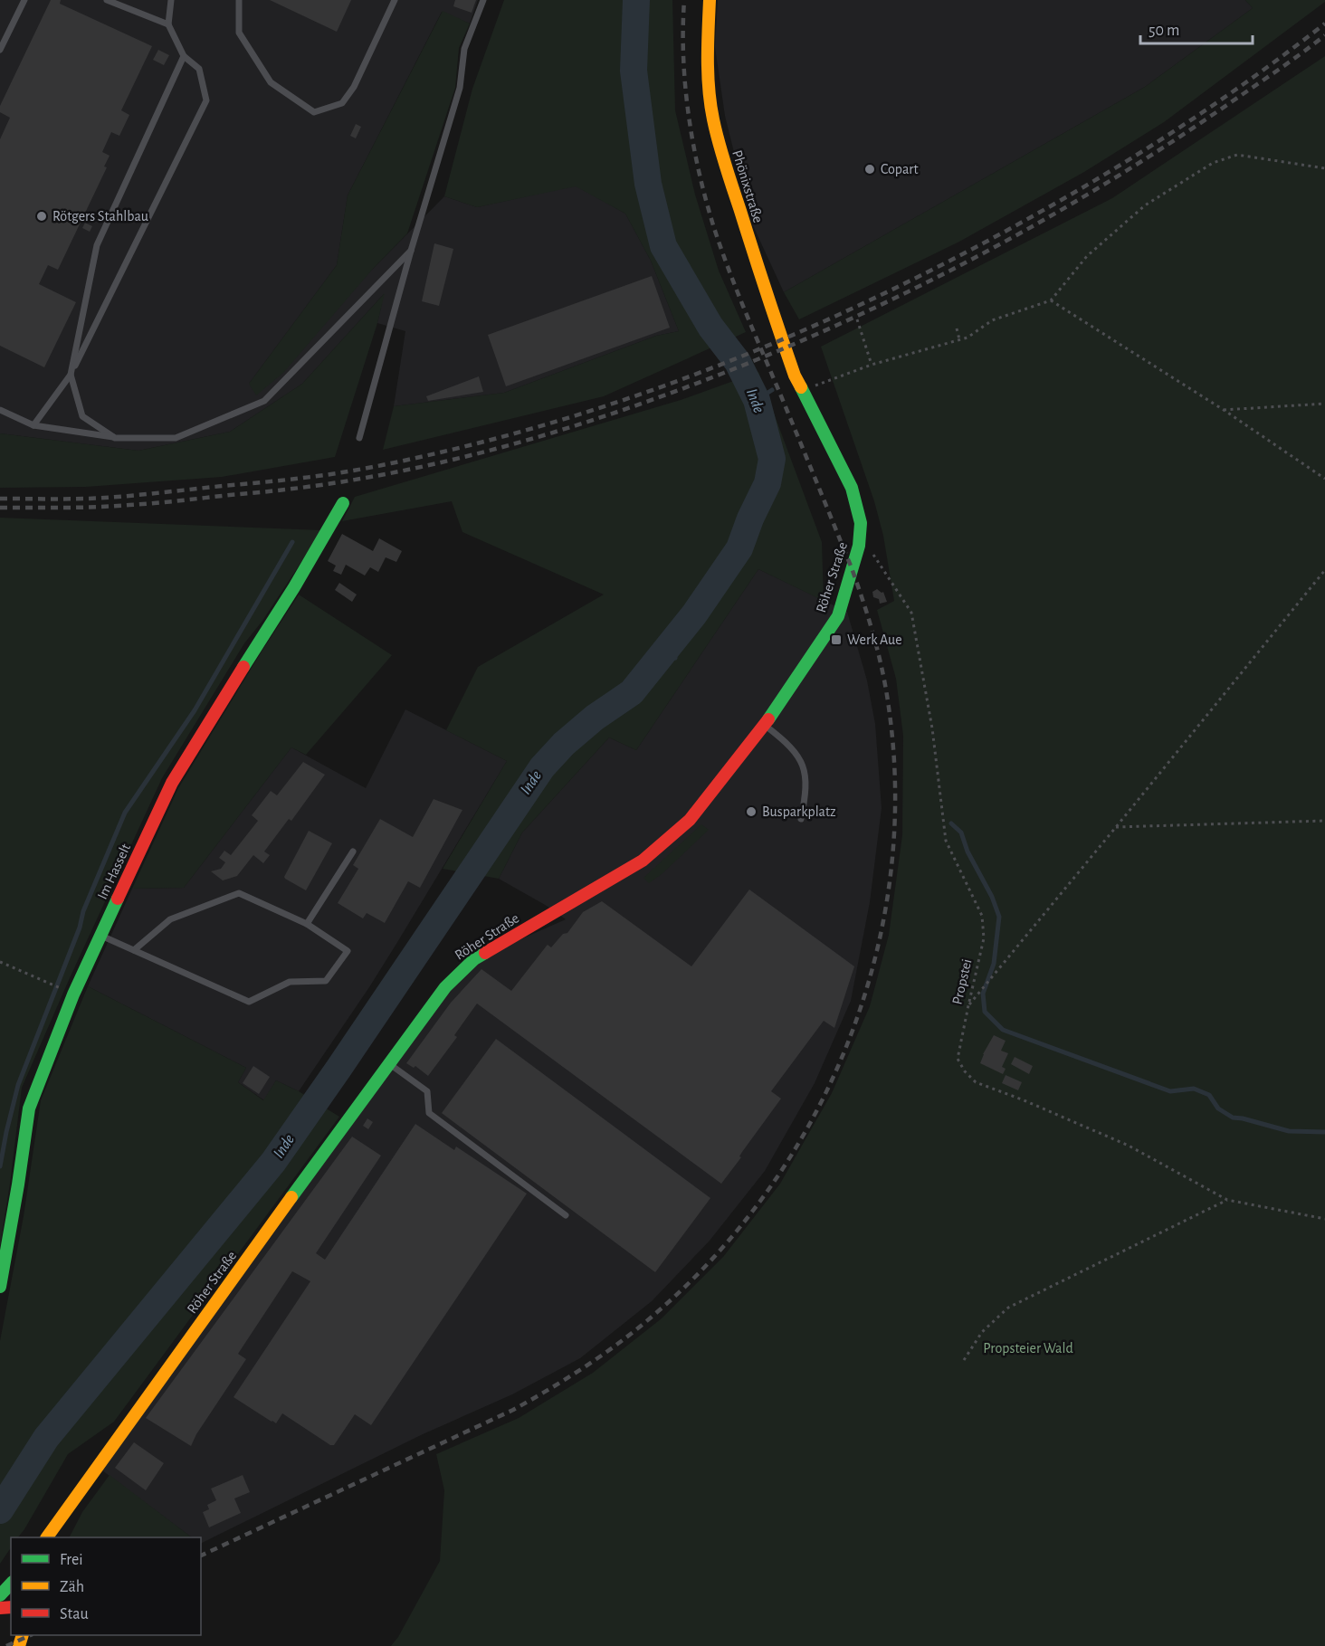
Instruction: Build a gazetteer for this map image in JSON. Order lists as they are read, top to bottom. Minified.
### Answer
{"streets":{"main road":["Phönixstraße","Röher Straße","Im Hasselt"],"path":["Propstei"]},"crossings":[["Phönixstraße","Röher Straße"]],"water":["Inde"],"parks":["Propsteier Wald"],"places":{"other":["Copart","Rötgers Stahlbau","Busparkplatz"],"transit":["Werk Aue"]},"legend":["Frei","Zäh","Stau"],"scale_bar":"50 m"}
